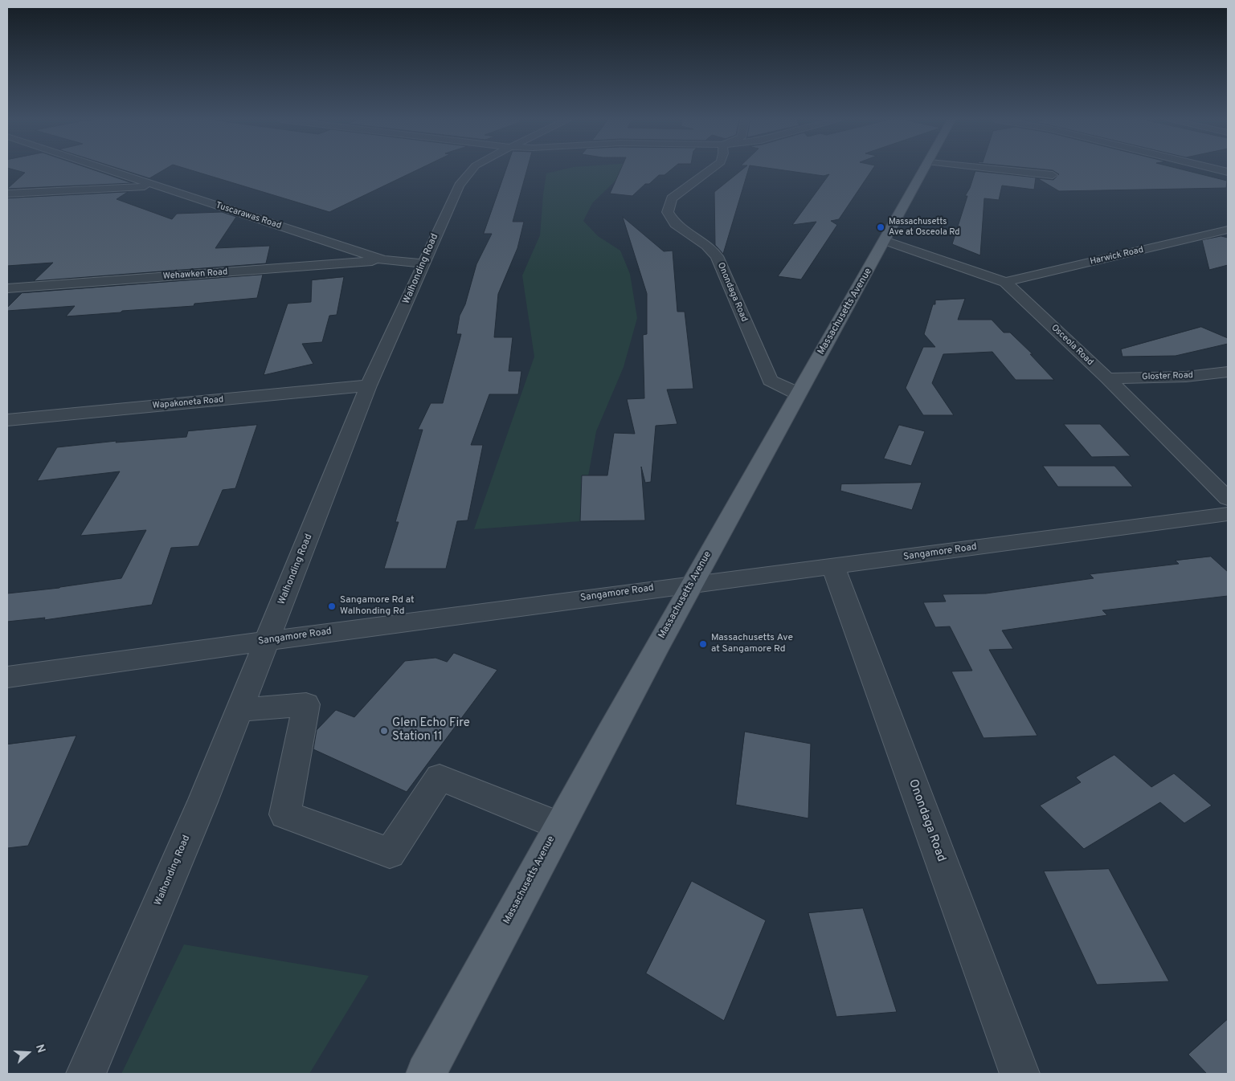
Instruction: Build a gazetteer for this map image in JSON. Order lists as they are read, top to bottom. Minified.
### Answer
{"streets":{"main road":["Massachusetts Avenue"],"street":["Tuscarawas Road","Harwick Road","Walhonding Road","Wehawken Road","Onondaga Road","Osceola Road","Gloster Road","Wapakoneta Road","Sangamore Road"]},"crossings":[["Tuscarawas Road","Walhonding Road"],["Tuscarawas Road","Wehawken Road"],["Harwick Road","Osceola Road"],["Walhonding Road","Wapakoneta Road"],["Walhonding Road","Sangamore Road"],["Onondaga Road","Massachusetts Avenue"],["Onondaga Road","Sangamore Road"],["Massachusetts Avenue","Osceola Road"],["Massachusetts Avenue","Sangamore Road"],["Osceola Road","Gloster Road"]],"places":["Massachusetts Ave at Osceola Rd","Sangamore Rd at Walhonding Rd","Massachusetts Ave at Sangamore Rd","Glen Echo Fire Station 11"],"north":"right"}
